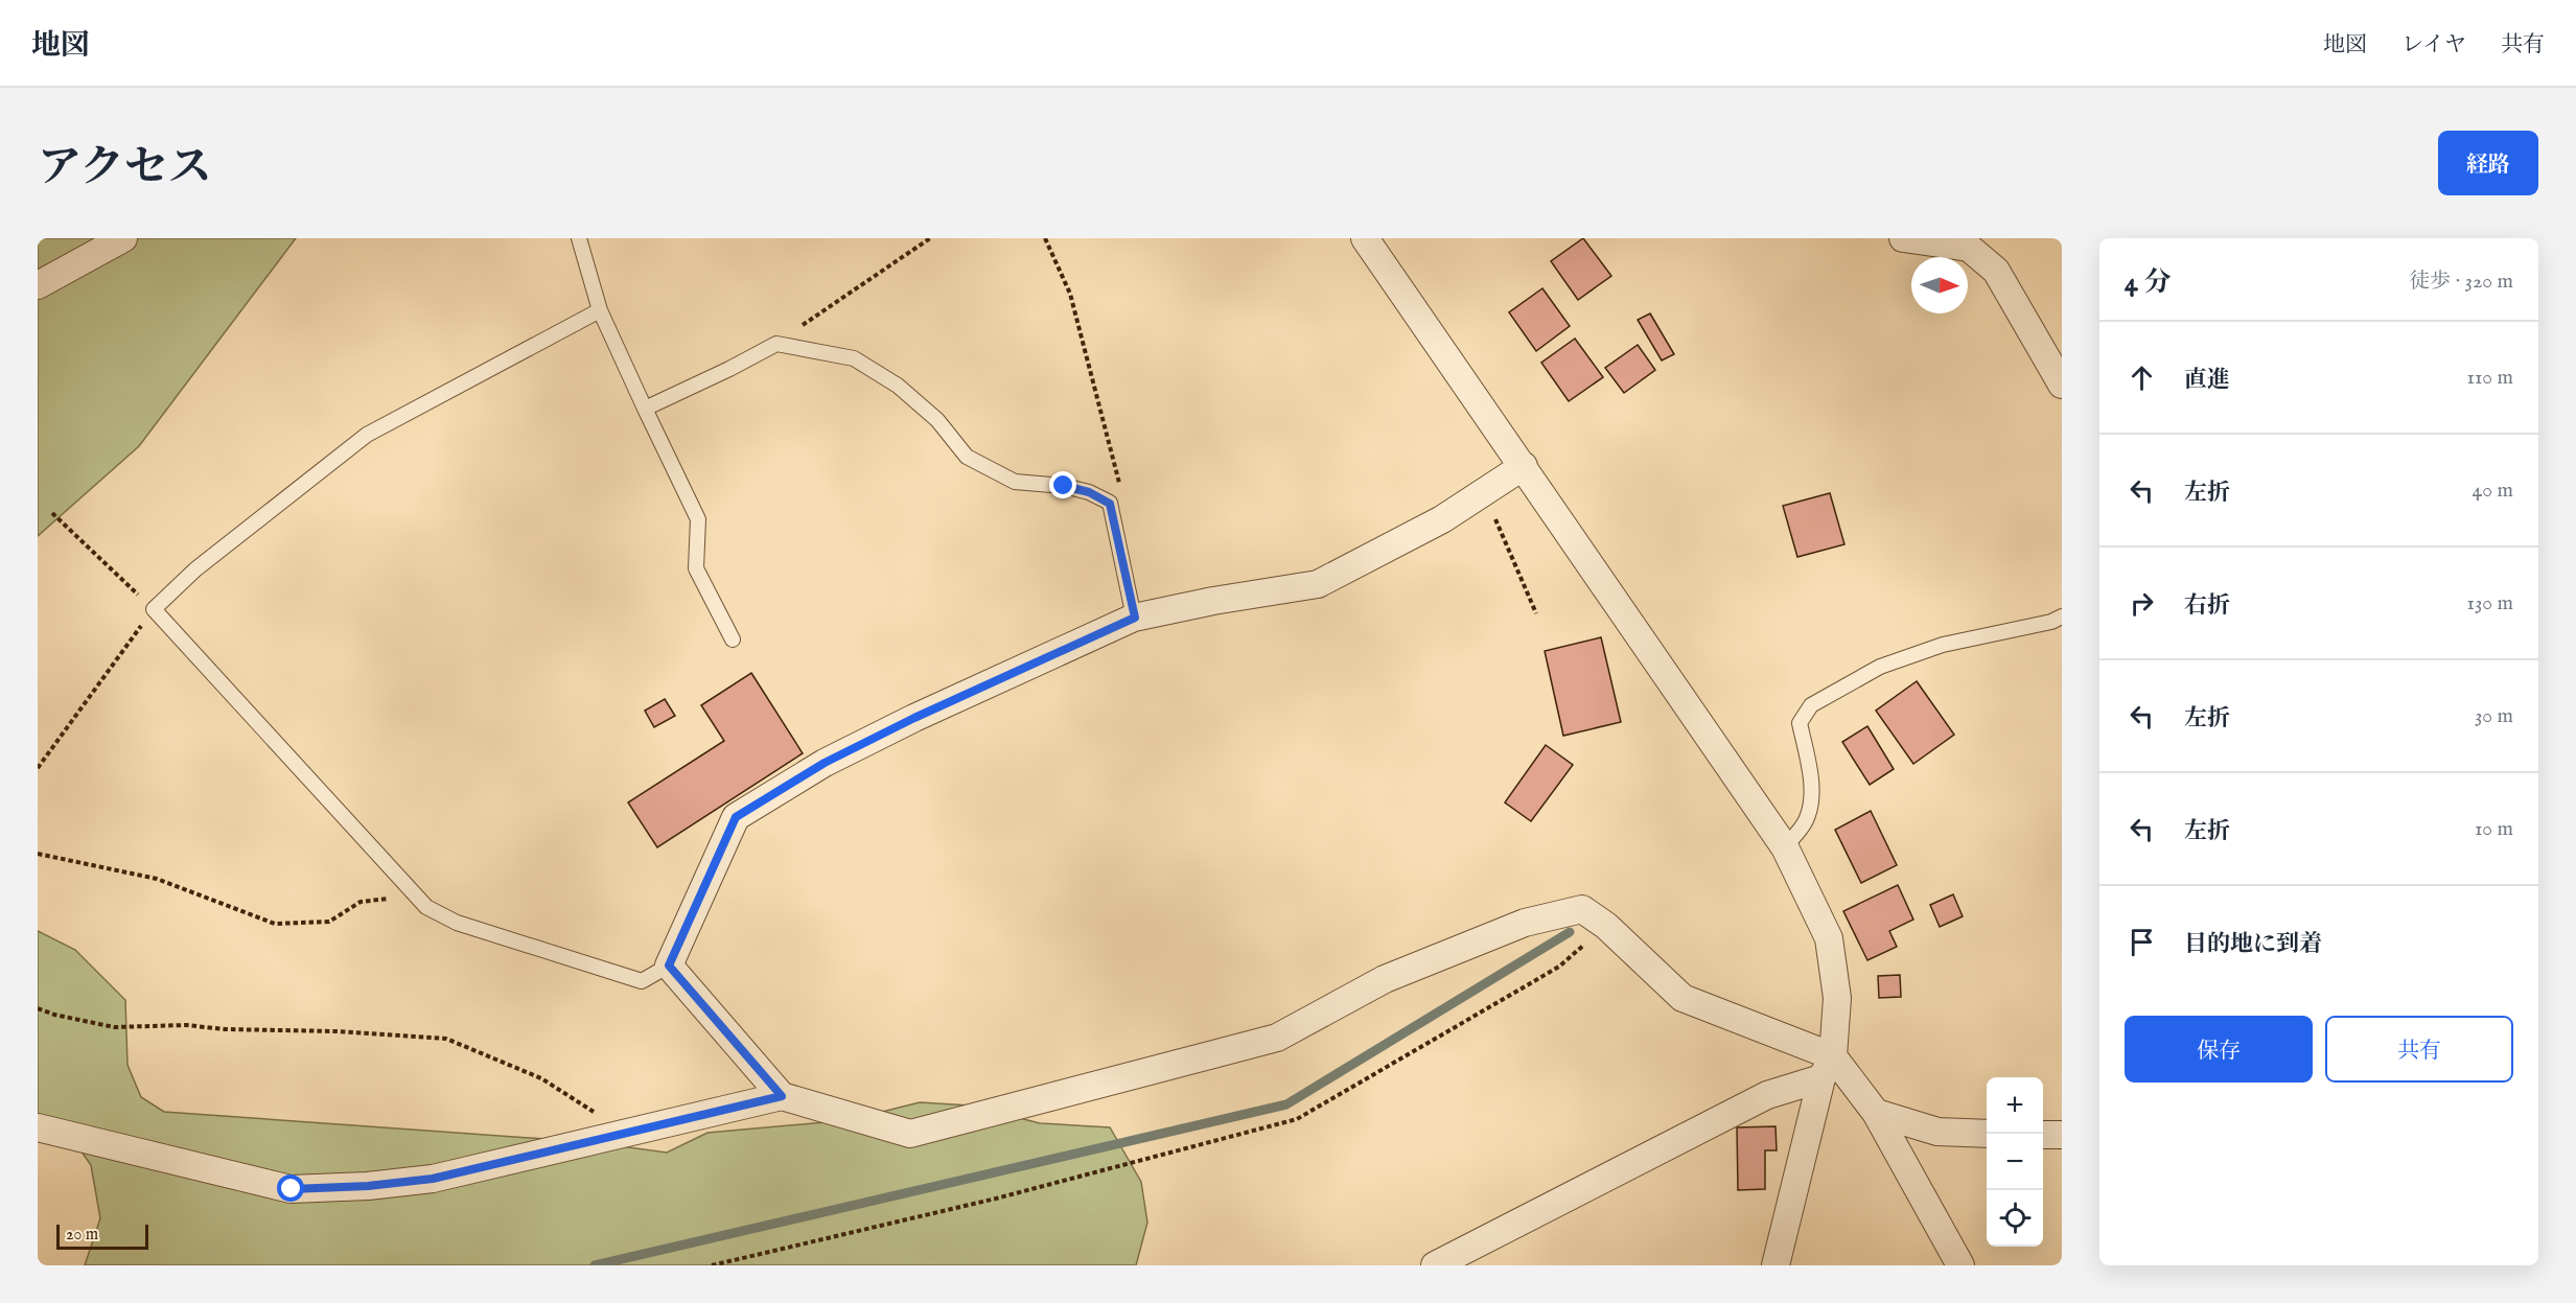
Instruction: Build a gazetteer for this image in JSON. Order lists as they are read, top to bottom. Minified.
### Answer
{"scale_bar":"20 m","north":"right","page":{"header":"地図","nav":["地図","レイヤ","共有"],"title":"アクセス","buttons":["経路",["保存","共有"]],"heading":["4 分","徒歩 · 320 m"],"list":[["直進","110 m"],["左折","40 m"],["右折","130 m"],["左折","30 m"],["左折","10 m"],"目的地に到着"],"map_buttons":["+","−"],"scale":"20 m"}}
